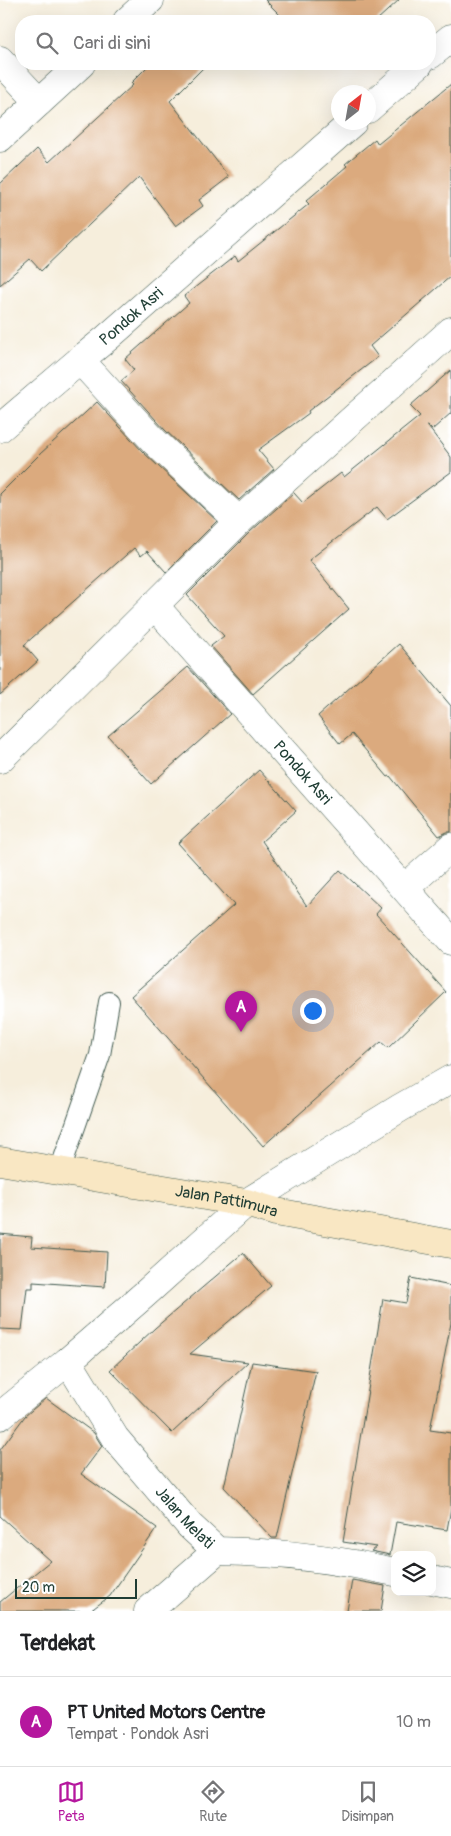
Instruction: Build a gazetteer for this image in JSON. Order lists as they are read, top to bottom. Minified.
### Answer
{"streets":{"street":["Pondok Asri","Jalan Pattimura","Jalan Melati"]},"scale_bar":"20 m","north":"top right","page":{"search":"Cari di sini","pins":"A","scale":"20 m","heading":"Terdekat","list":[{"mark":"A","name":"PT United Motors Centre","note":"Tempat · Pondok Asri","value":"10 m"}],"nav":["Peta","Rute","Disimpan"]}}
